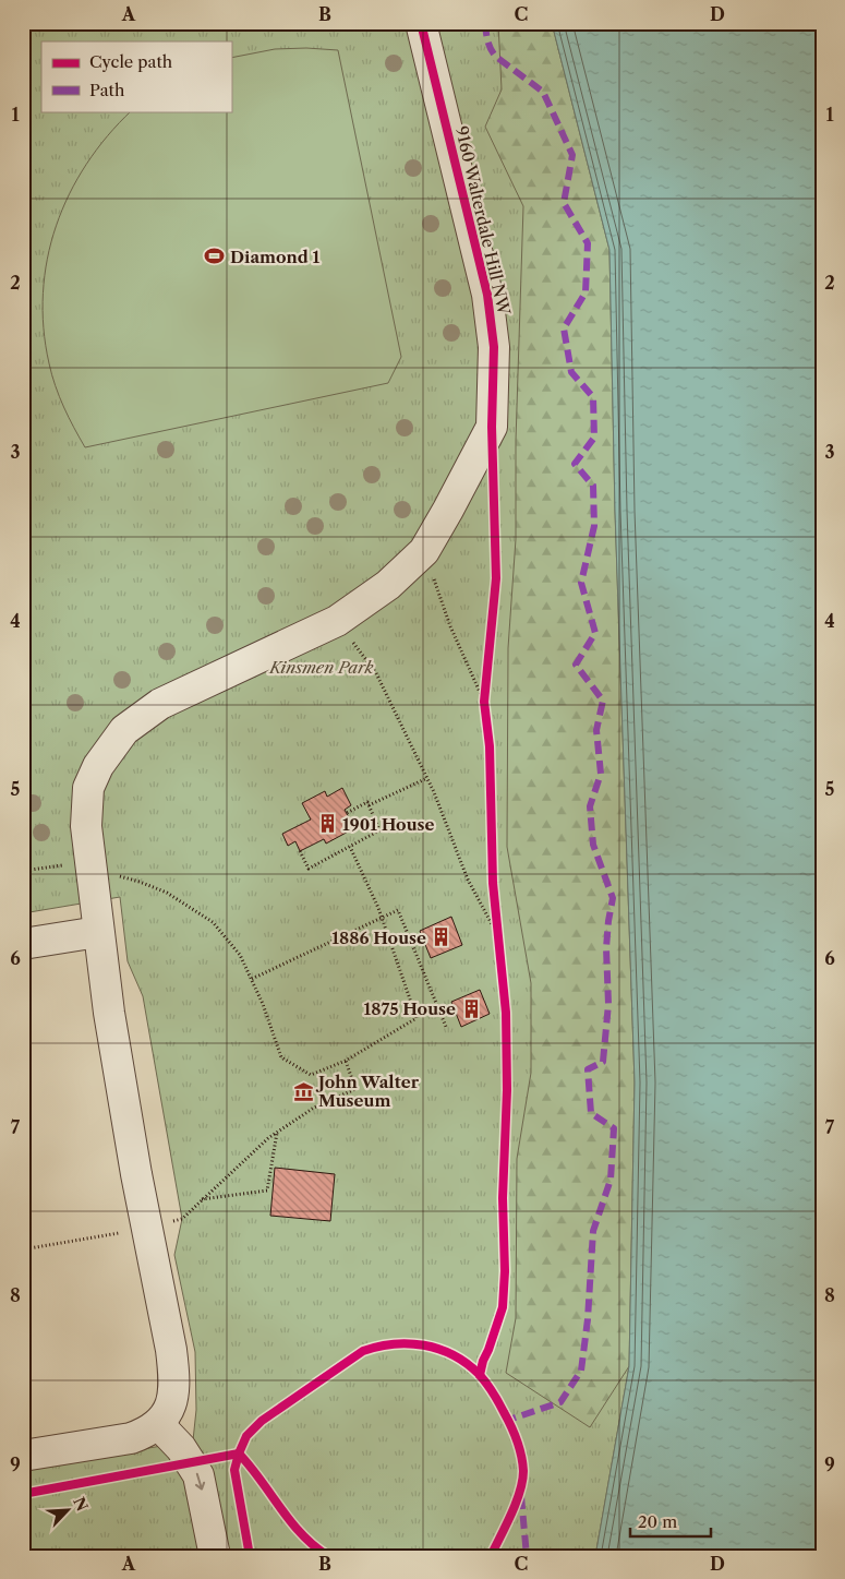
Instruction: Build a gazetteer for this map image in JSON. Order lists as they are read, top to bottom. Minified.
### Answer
{"streets":{"street":["9160 Walterdale Hill NW"]},"parks":["Kinsmen Park"],"places":{"sports":["Diamond 1"],"building":["1901 House","1886 House","1875 House"],"museum":["John Walter Museum"]},"legend":["Cycle path","Path"],"scale_bar":"20 m","north":"top right","grid":{"columns":["A","B","C","D"],"rows":["1","2","3","4","5","6","7","8","9"]}}
